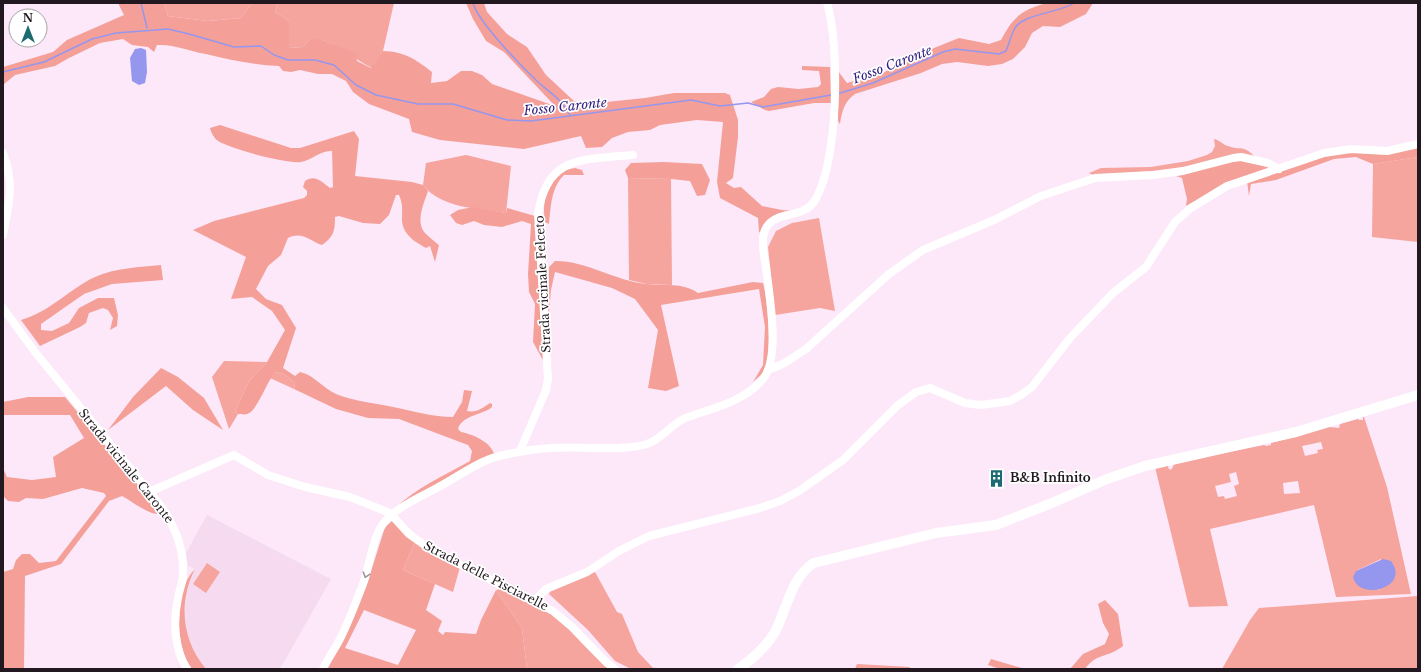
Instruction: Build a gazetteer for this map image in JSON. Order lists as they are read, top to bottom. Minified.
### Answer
{"streets":{"street":["Strada vicinale Felceto","Strada vicinale Caronte","Strada delle Pisciarelle"]},"crossings":[["Strada vicinale Caronte","Strada delle Pisciarelle"]],"water":["Fosso Caronte"],"places":{"building":["B&B Infinito"]},"north":"top"}
